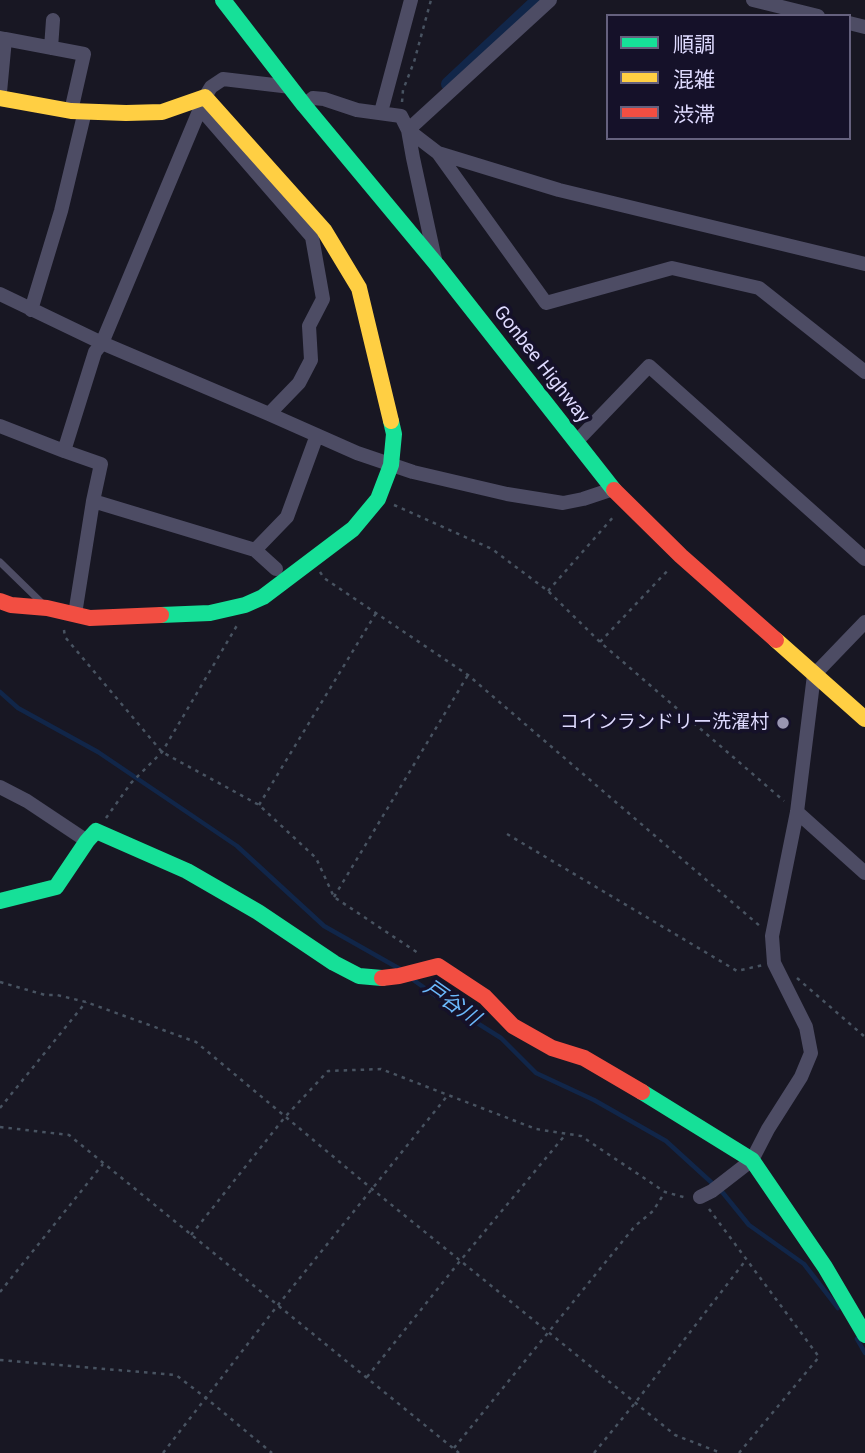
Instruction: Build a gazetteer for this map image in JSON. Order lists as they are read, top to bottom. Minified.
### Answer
{"streets":{"street":["Gonbee Highway"]},"water":["戸谷川"],"places":["コインランドリー洗濯村"],"legend":["順調","混雑","渋滞"]}
